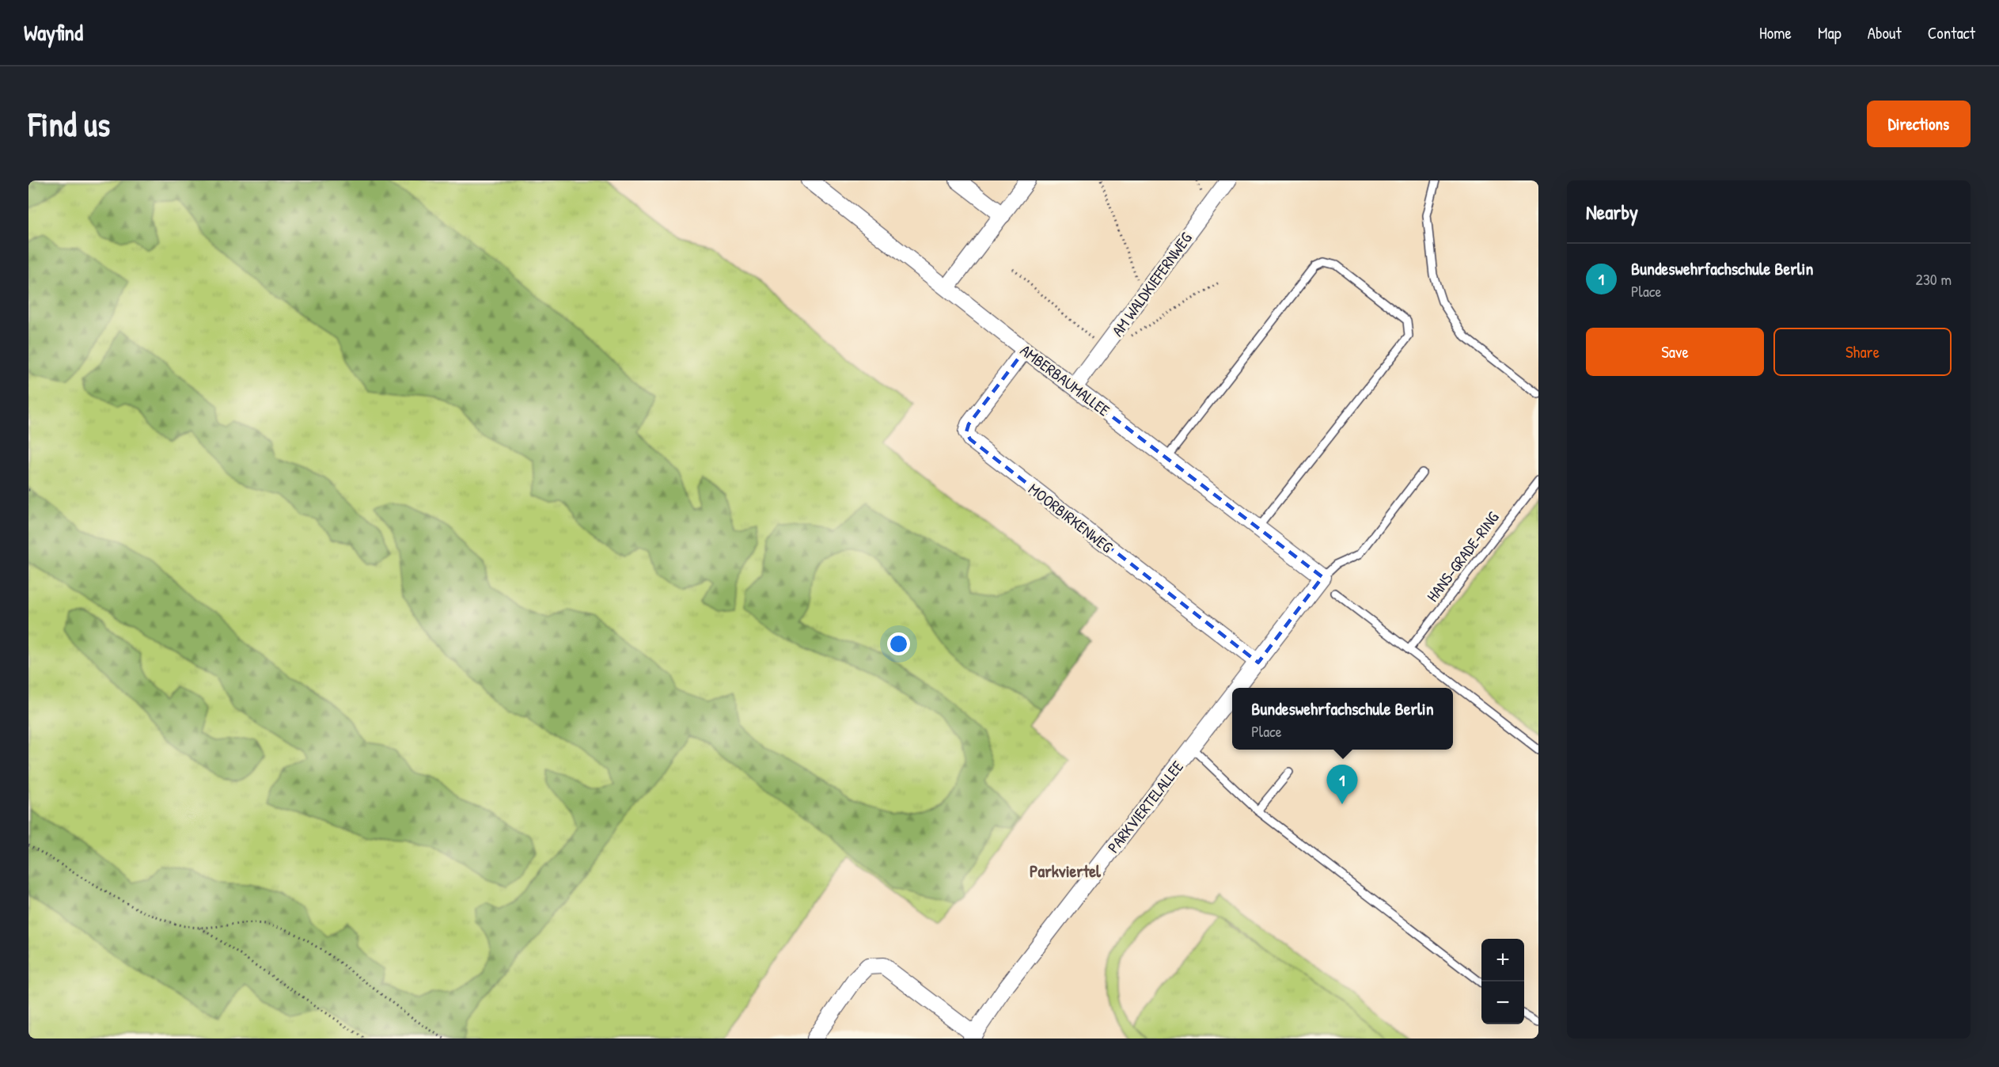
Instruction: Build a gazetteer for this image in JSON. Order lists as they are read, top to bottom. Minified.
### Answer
{"streets":{"street":["AM WALDKIEFERNWEG","AMBERBAUMALLEE","MOORBIRKENWEG","PARKVIERTELALLEE"],"lane":["HANS-GRADE-RING"]},"crossings":[["AM WALDKIEFERNWEG","AMBERBAUMALLEE"],["AMBERBAUMALLEE","MOORBIRKENWEG"],["AMBERBAUMALLEE","PARKVIERTELALLEE"],["MOORBIRKENWEG","PARKVIERTELALLEE"]],"districts":["Parkviertel"],"page":{"header":"Wayfind","nav":["Home","Map","About","Contact"],"buttons":["Directions",["Save","Share"]],"title":"Find us","heading":"Nearby","list":[{"mark":"1","name":"Bundeswehrfachschule Berlin","note":"Place","value":"230 m"}],"popup":["Bundeswehrfachschule Berlin","Place"],"pins":"1","map_buttons":["+","−"]}}
